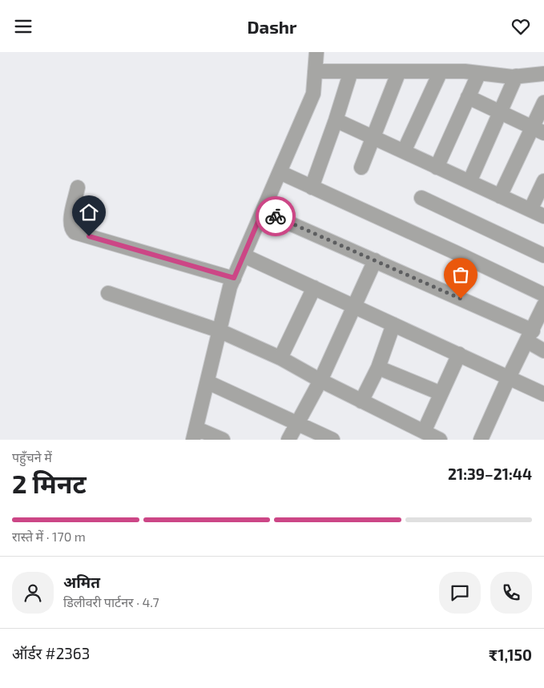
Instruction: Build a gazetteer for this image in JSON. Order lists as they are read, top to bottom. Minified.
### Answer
{"page":{"header":"Dashr","heading":["2 मिनट","पहुँचने में","21:39–21:44"],"panel":["अमित","डिलीवरी पार्टनर · 4.7","ऑर्डर #2363","₹1,150"],"bar":"रास्ते में · 170 m"}}
